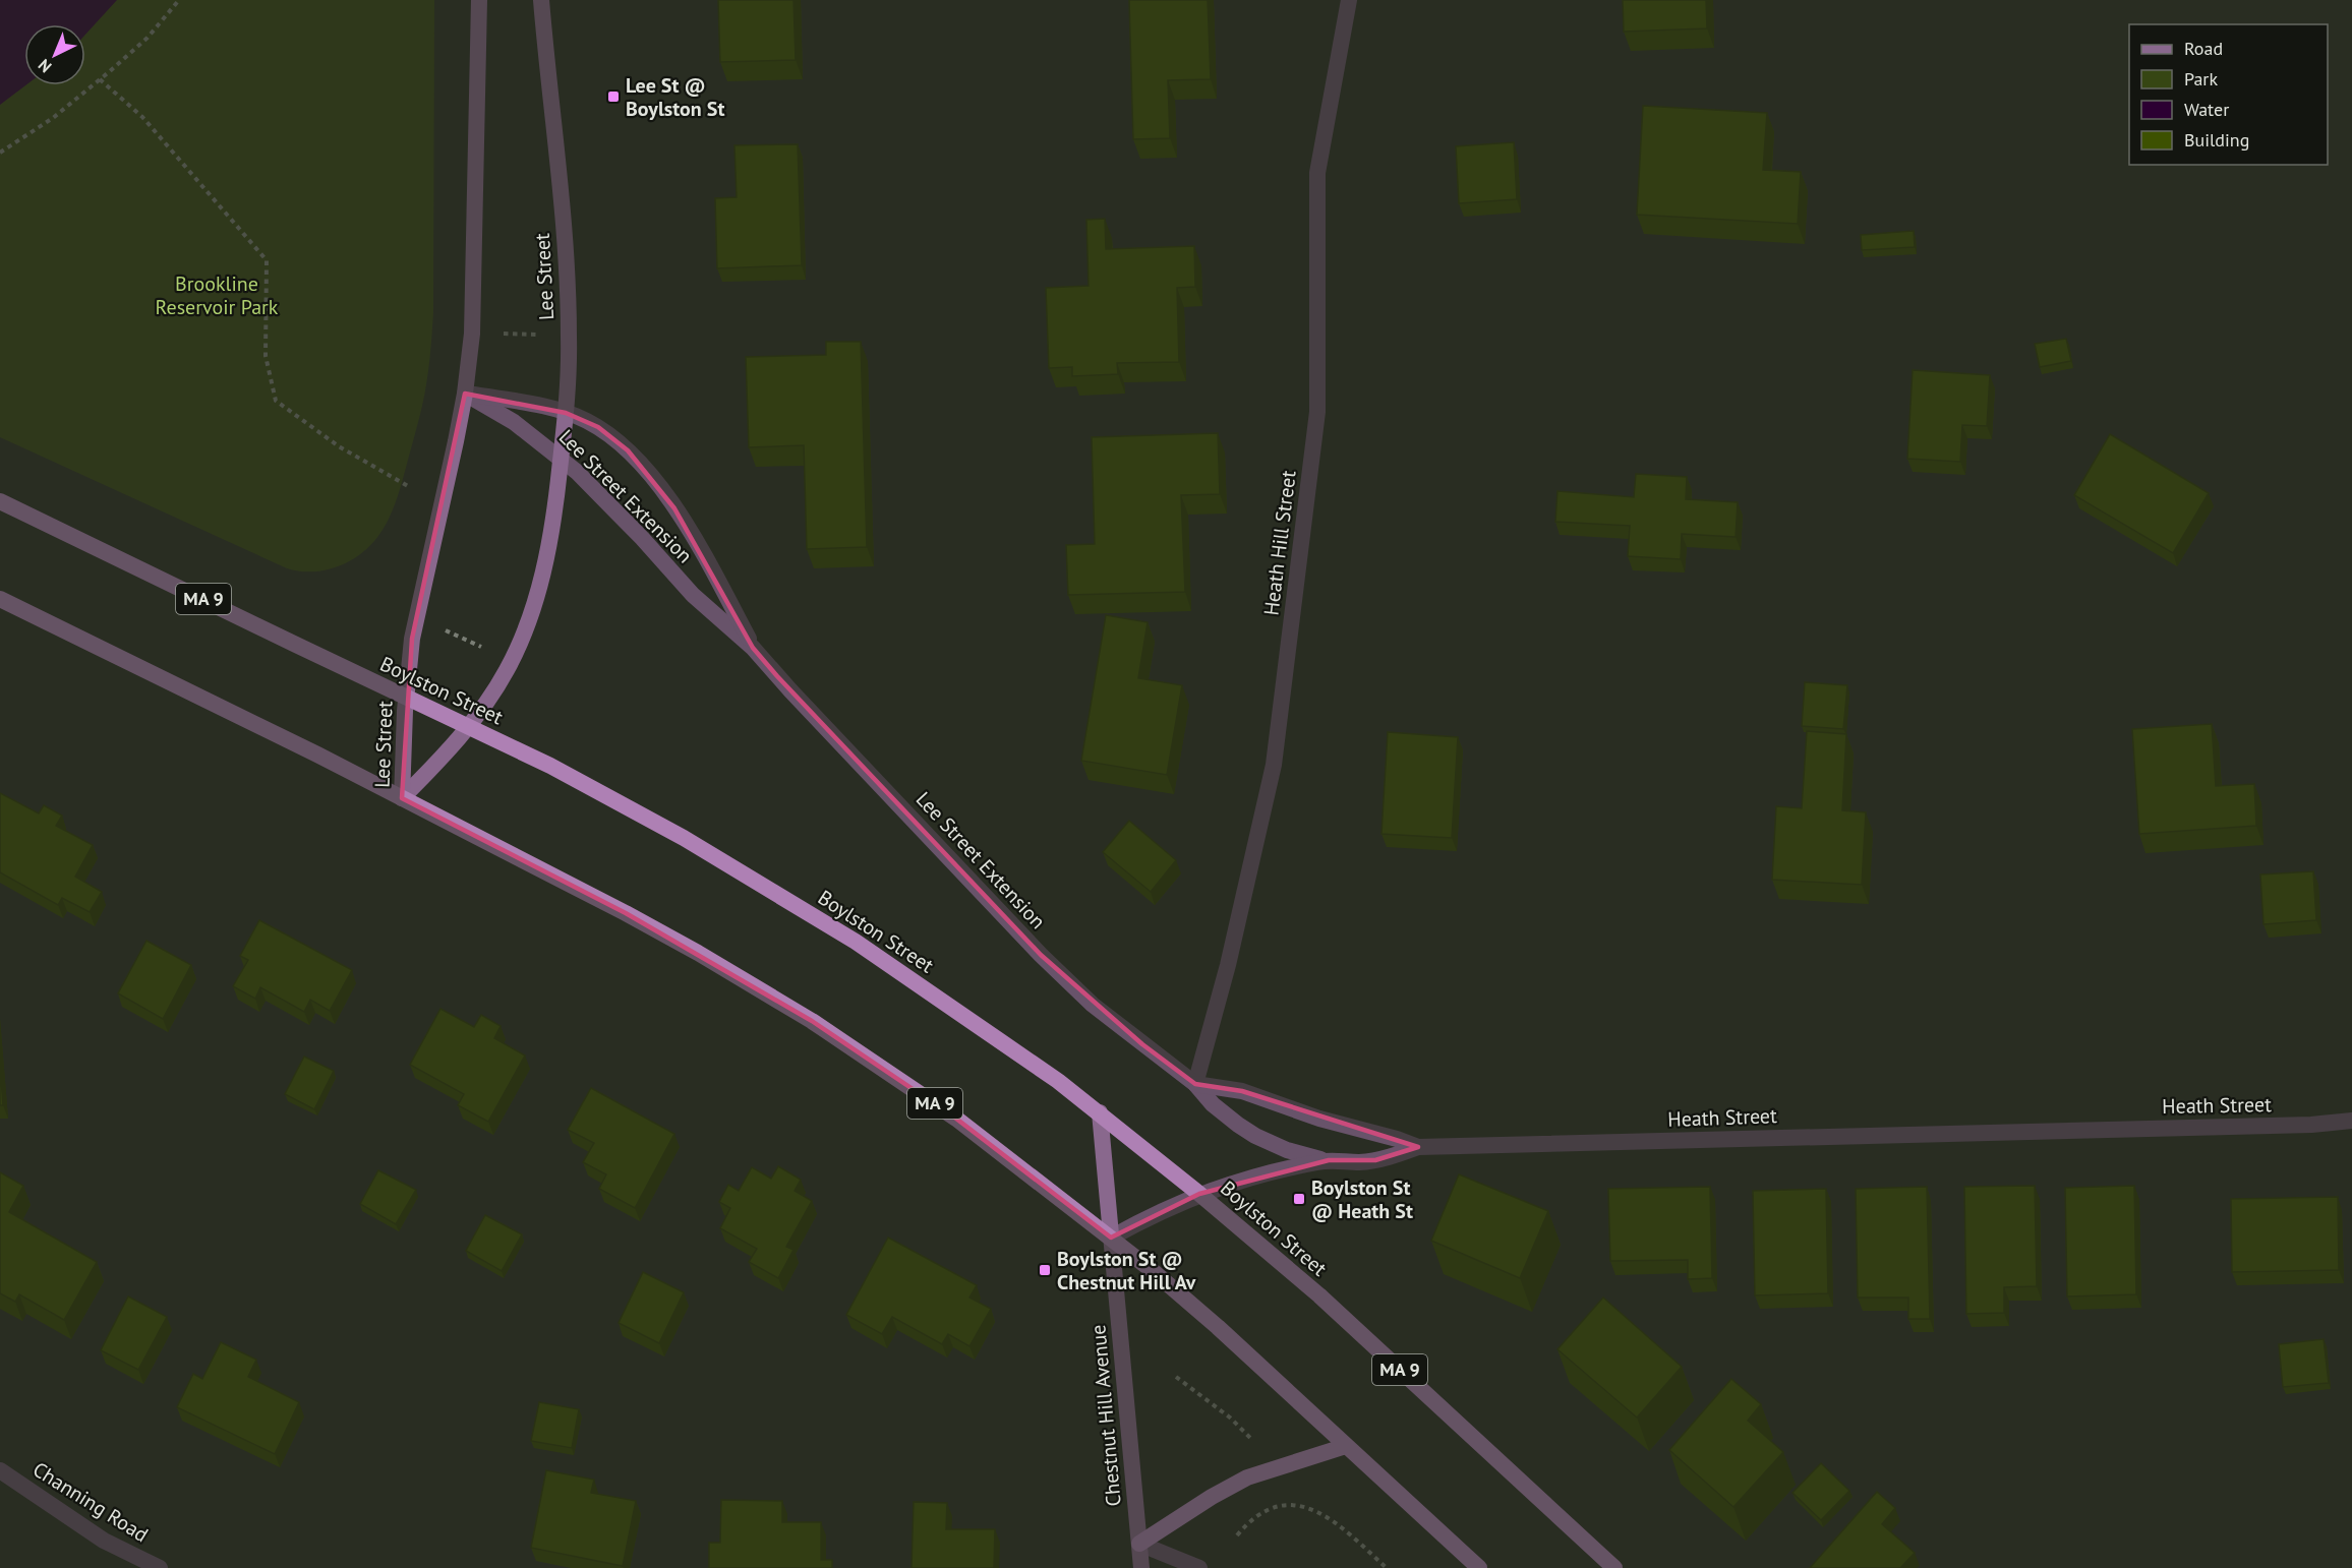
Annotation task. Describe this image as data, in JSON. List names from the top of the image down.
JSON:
{
  "streets": {
    "highway": ["MA 9", "Boylston Street"],
    "main road": ["Lee Street", "Chestnut Hill Avenue"],
    "street": [
      "Lee Street Extension",
      "Heath Hill Street",
      "Heath Street",
      "Channing Road"
    ]
  },
  "crossings": [
    ["Lee Street", "Lee Street Extension"],
    ["Lee Street", "MA 9"],
    ["Lee Street", "Boylston Street"],
    ["Lee Street Extension", "Heath Hill Street"],
    ["Lee Street Extension", "Heath Street"],
    ["MA 9", "Heath Street"],
    ["MA 9", "Chestnut Hill Avenue"],
    ["Boylston Street", "Heath Street"],
    ["Boylston Street", "Chestnut Hill Avenue"],
    ["Heath Street", "Chestnut Hill Avenue"]
  ],
  "parks": ["Brookline Reservoir Park"],
  "places": {
    "transit": ["Lee St @ Boylston St", "Boylston St @ Heath St", "Boylston St @ Chestnut Hill Av"]
  },
  "legend": [
    "Road",
    "Park",
    "Water",
    "Building"
  ],
  "north": "bottom left"
}
